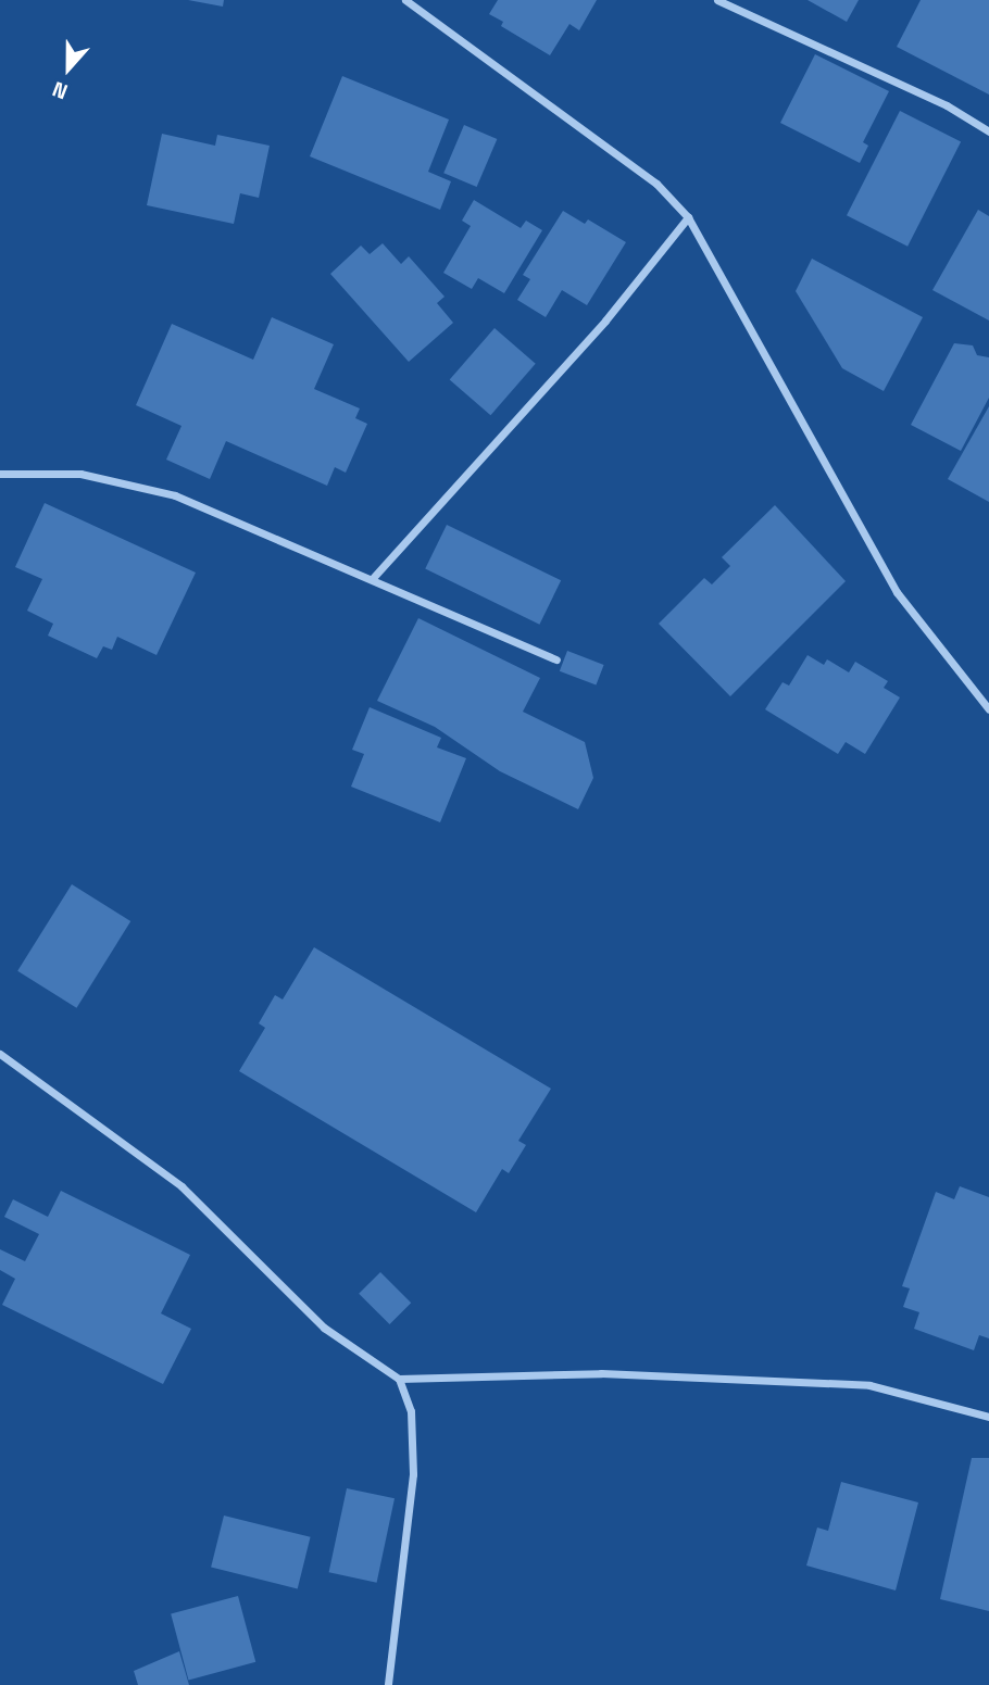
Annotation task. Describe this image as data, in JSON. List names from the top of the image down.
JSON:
{
  "north": "bottom"
}
